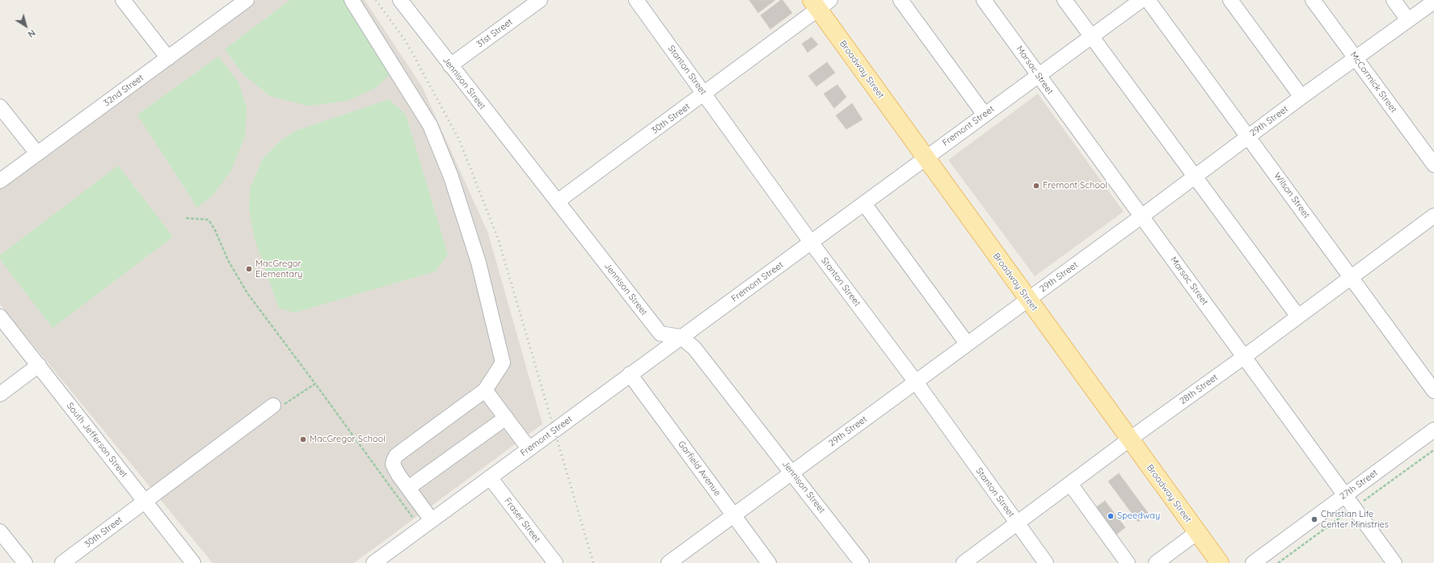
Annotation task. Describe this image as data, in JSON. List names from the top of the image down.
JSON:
{
  "streets": {
    "main road": ["Broadway Street"],
    "street": [
      "31st Street",
      "Stanton Street",
      "Marsac Street",
      "McCormick Street",
      "Jennison Street",
      "32nd Street",
      "30th Street",
      "29th Street",
      "Fremont Street",
      "Wilson Street",
      "28th Street",
      "South Jefferson Street",
      "Garfield Avenue",
      "27th Street",
      "Fraser Street"
    ]
  },
  "crossings": [
    ["31st Street", "Jennison Street"],
    ["Broadway Street", "30th Street"],
    ["Broadway Street", "29th Street"],
    ["Broadway Street", "Fremont Street"],
    ["Broadway Street", "28th Street"],
    ["Stanton Street", "30th Street"],
    ["Stanton Street", "29th Street"],
    ["Stanton Street", "Fremont Street"],
    ["Stanton Street", "28th Street"],
    ["Marsac Street", "29th Street"],
    ["Marsac Street", "Fremont Street"],
    ["Marsac Street", "28th Street"],
    ["Marsac Street", "27th Street"],
    ["McCormick Street", "29th Street"],
    ["Jennison Street", "30th Street"],
    ["Jennison Street", "29th Street"],
    ["Jennison Street", "Fremont Street"],
    ["30th Street", "South Jefferson Street"],
    ["29th Street", "Wilson Street"],
    ["29th Street", "Garfield Avenue"],
    ["Fremont Street", "Garfield Avenue"],
    ["Fremont Street", "Fraser Street"],
    ["Wilson Street", "28th Street"]
  ],
  "places": [
    "Fremont School",
    "MacGregor Elementary",
    "MacGregor School",
    "Speedway",
    "Christian Life Center Ministries"
  ],
  "north": "bottom right"
}
